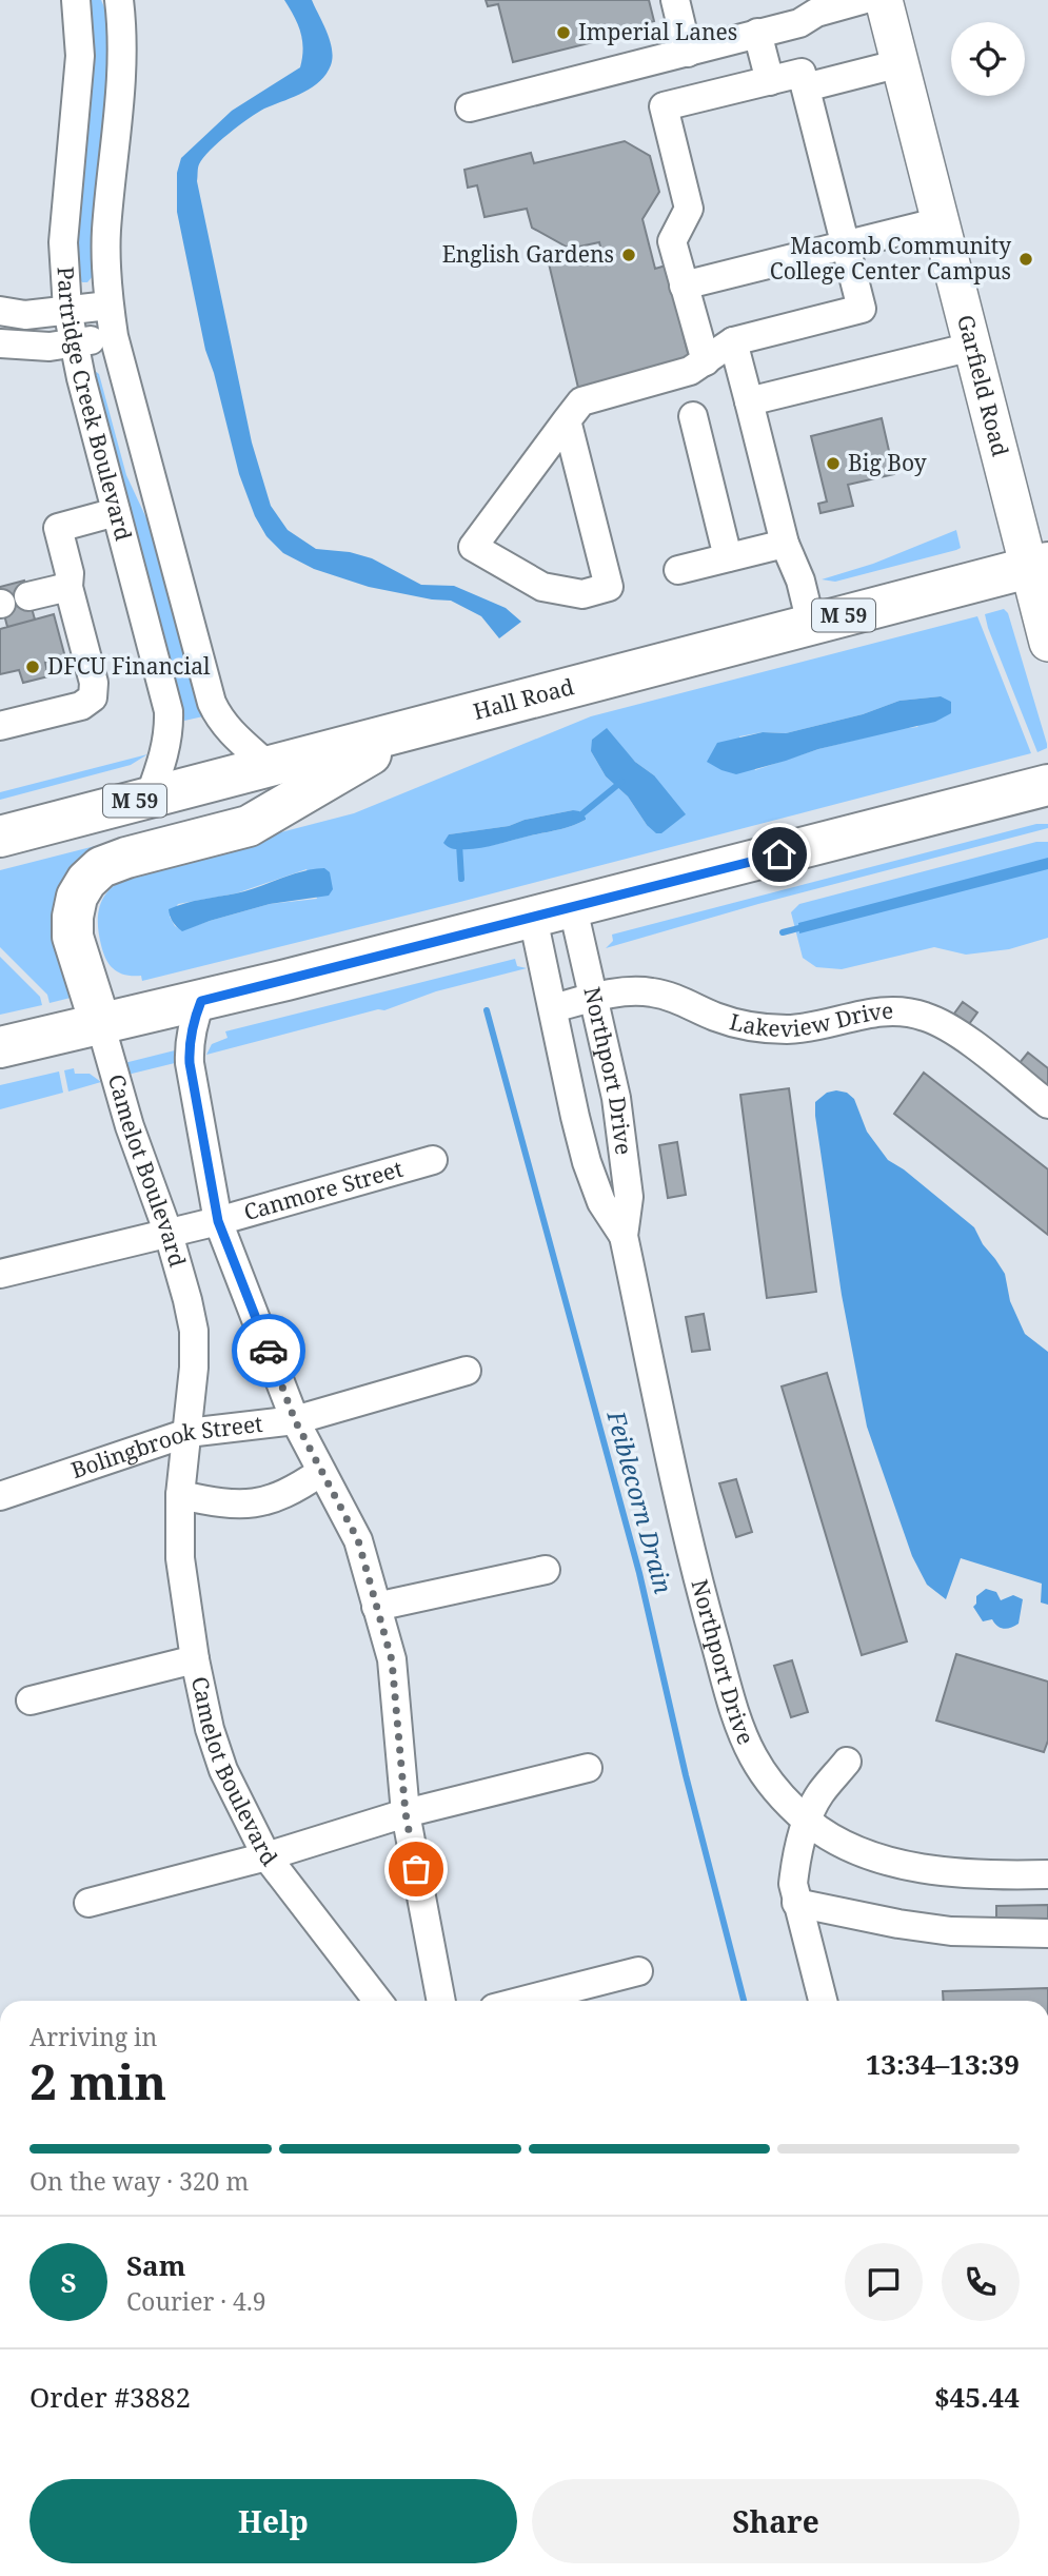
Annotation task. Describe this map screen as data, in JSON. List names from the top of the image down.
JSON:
{
  "streets": {
    "highway": ["M 59", "Hall Road"],
    "main road": ["Garfield Road"],
    "street": [
      "Partridge Creek Boulevard",
      "Lakeview Drive",
      "Northport Drive",
      "Camelot Boulevard",
      "Canmore Street",
      "Bolingbrook Street"
    ]
  },
  "crossings": [
    ["Garfield Road", "Hall Road"],
    ["Partridge Creek Boulevard", "Hall Road"],
    ["Lakeview Drive", "Northport Drive"],
    ["Camelot Boulevard", "Canmore Street"],
    ["Camelot Boulevard", "Bolingbrook Street"]
  ],
  "water": ["Feiblecorn Drain"],
  "places": [
    "Imperial Lanes",
    "English Gardens",
    "Macomb Community College Center Campus",
    "Big Boy",
    "DFCU Financial"
  ],
  "page": {
    "heading": ["2 min", "Arriving in", "13:34–13:39"],
    "panel": [
      "Sam",
      "Courier · 4.9",
      "Order #3882",
      "$45.44"
    ],
    "bar": "On the way · 320 m",
    "round": "S",
    "buttons": ["Help", "Share"]
  }
}
